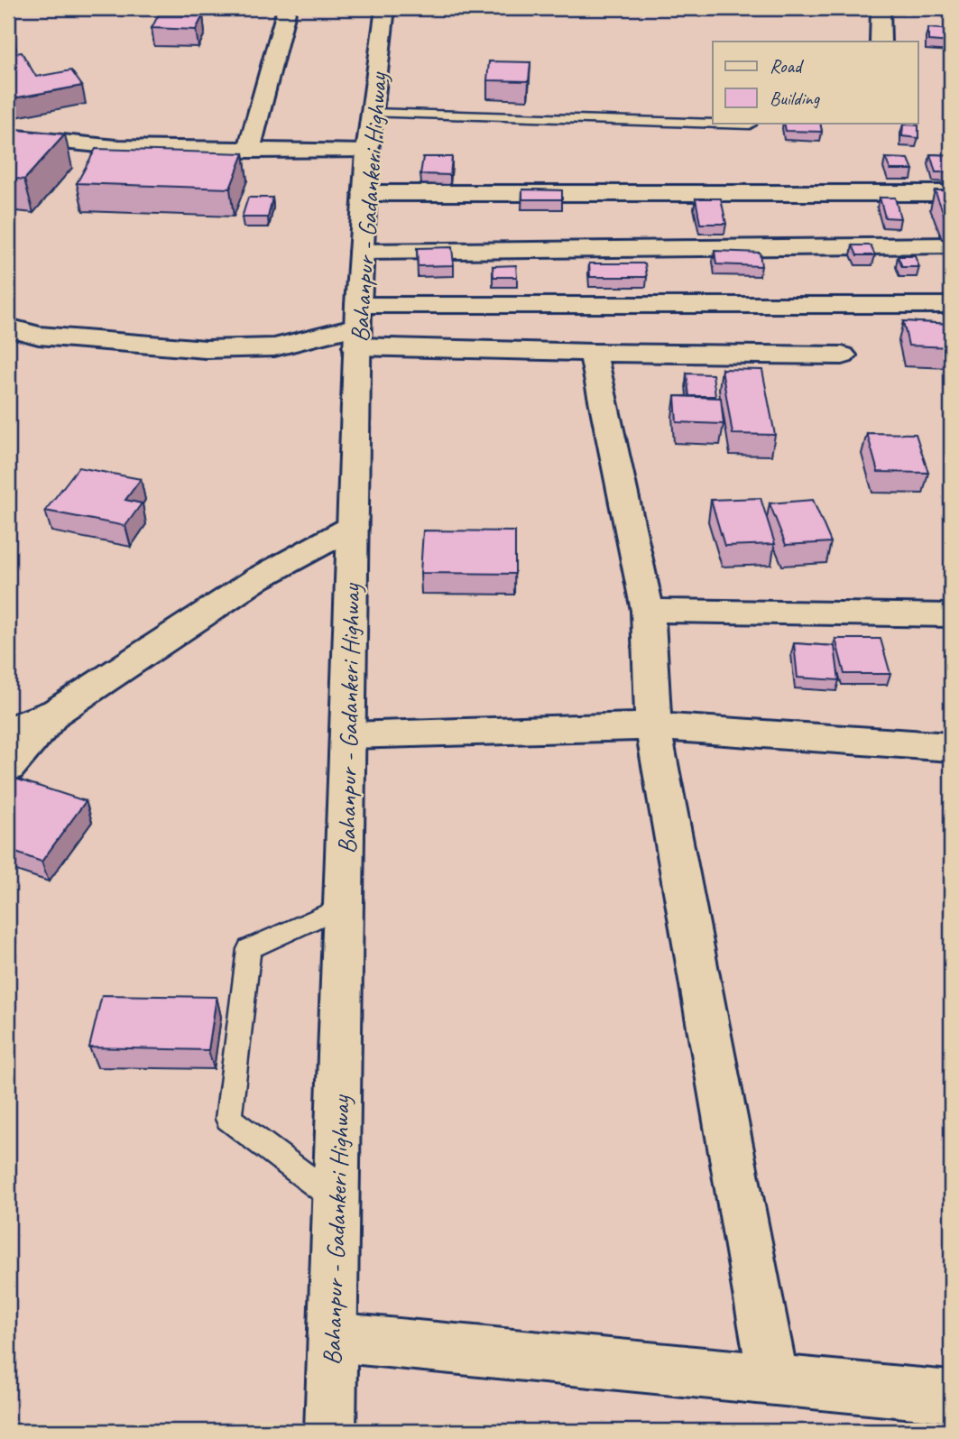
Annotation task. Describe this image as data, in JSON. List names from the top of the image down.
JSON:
{
  "streets": {
    "main road": ["Bahanpur - Gadankeri Highway"]
  },
  "legend": ["Road", "Building"]
}
